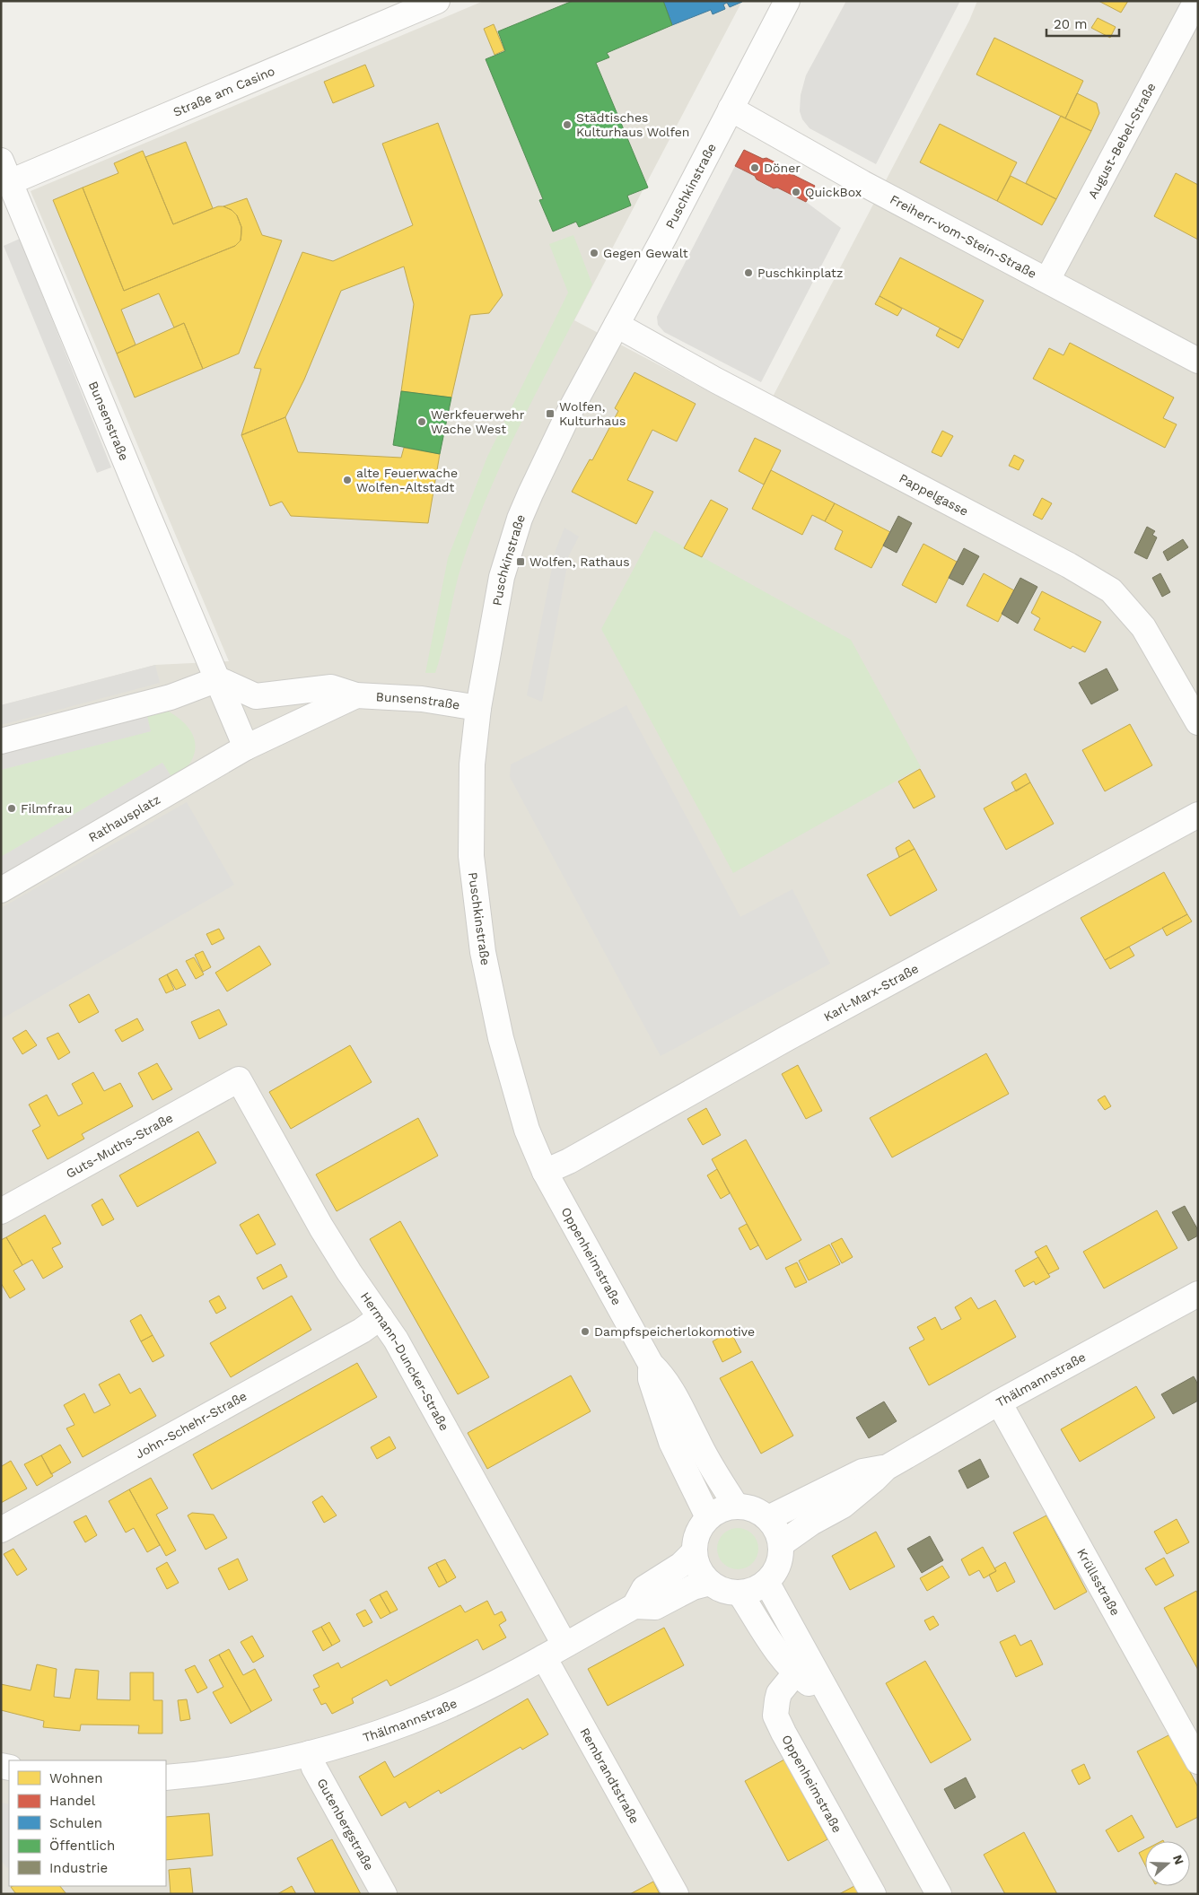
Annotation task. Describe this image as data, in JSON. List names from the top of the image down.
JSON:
{
  "streets": {
    "street": [
      "Straße am Casino",
      "August-Bebel-Straße",
      "Puschkinstraße",
      "Freiherr-vom-Stein-Straße",
      "Bunsenstraße",
      "Pappelgasse",
      "Rathausplatz",
      "Karl-Marx-Straße",
      "Guts-Muths-Straße",
      "Oppenheimstraße",
      "Hermann-Duncker-Straße",
      "Thälmannstraße",
      "John-Schehr-Straße",
      "Krüllsstraße",
      "Rembrandtstraße",
      "Gutenbergstraße"
    ]
  },
  "crossings": [
    ["Straße am Casino", "Bunsenstraße"],
    ["August-Bebel-Straße", "Freiherr-vom-Stein-Straße"],
    ["Puschkinstraße", "Freiherr-vom-Stein-Straße"],
    ["Puschkinstraße", "Bunsenstraße"],
    ["Puschkinstraße", "Pappelgasse"],
    ["Puschkinstraße", "Karl-Marx-Straße"],
    ["Puschkinstraße", "Oppenheimstraße"],
    ["Bunsenstraße", "Rathausplatz"],
    ["Karl-Marx-Straße", "Oppenheimstraße"],
    ["Guts-Muths-Straße", "Hermann-Duncker-Straße"],
    ["Oppenheimstraße", "Thälmannstraße"],
    ["Hermann-Duncker-Straße", "Thälmannstraße"],
    ["Hermann-Duncker-Straße", "John-Schehr-Straße"],
    ["Thälmannstraße", "Krüllsstraße"],
    ["Thälmannstraße", "Rembrandtstraße"],
    ["Thälmannstraße", "Gutenbergstraße"]
  ],
  "places": {
    "other": [
      "Städtisches Kulturhaus Wolfen",
      "Döner",
      "QuickBox",
      "Gegen Gewalt",
      "Puschkinplatz",
      "Werkfeuerwehr Wache West",
      "alte Feuerwache Wolfen-Altstadt",
      "Filmfrau",
      "Dampfspeicherlokomotive"
    ],
    "transit": ["Wolfen, Kulturhaus", "Wolfen, Rathaus"]
  },
  "legend": [
    "Wohnen",
    "Handel",
    "Schulen",
    "Öffentlich",
    "Industrie"
  ],
  "scale_bar": "20 m",
  "north": "right"
}
